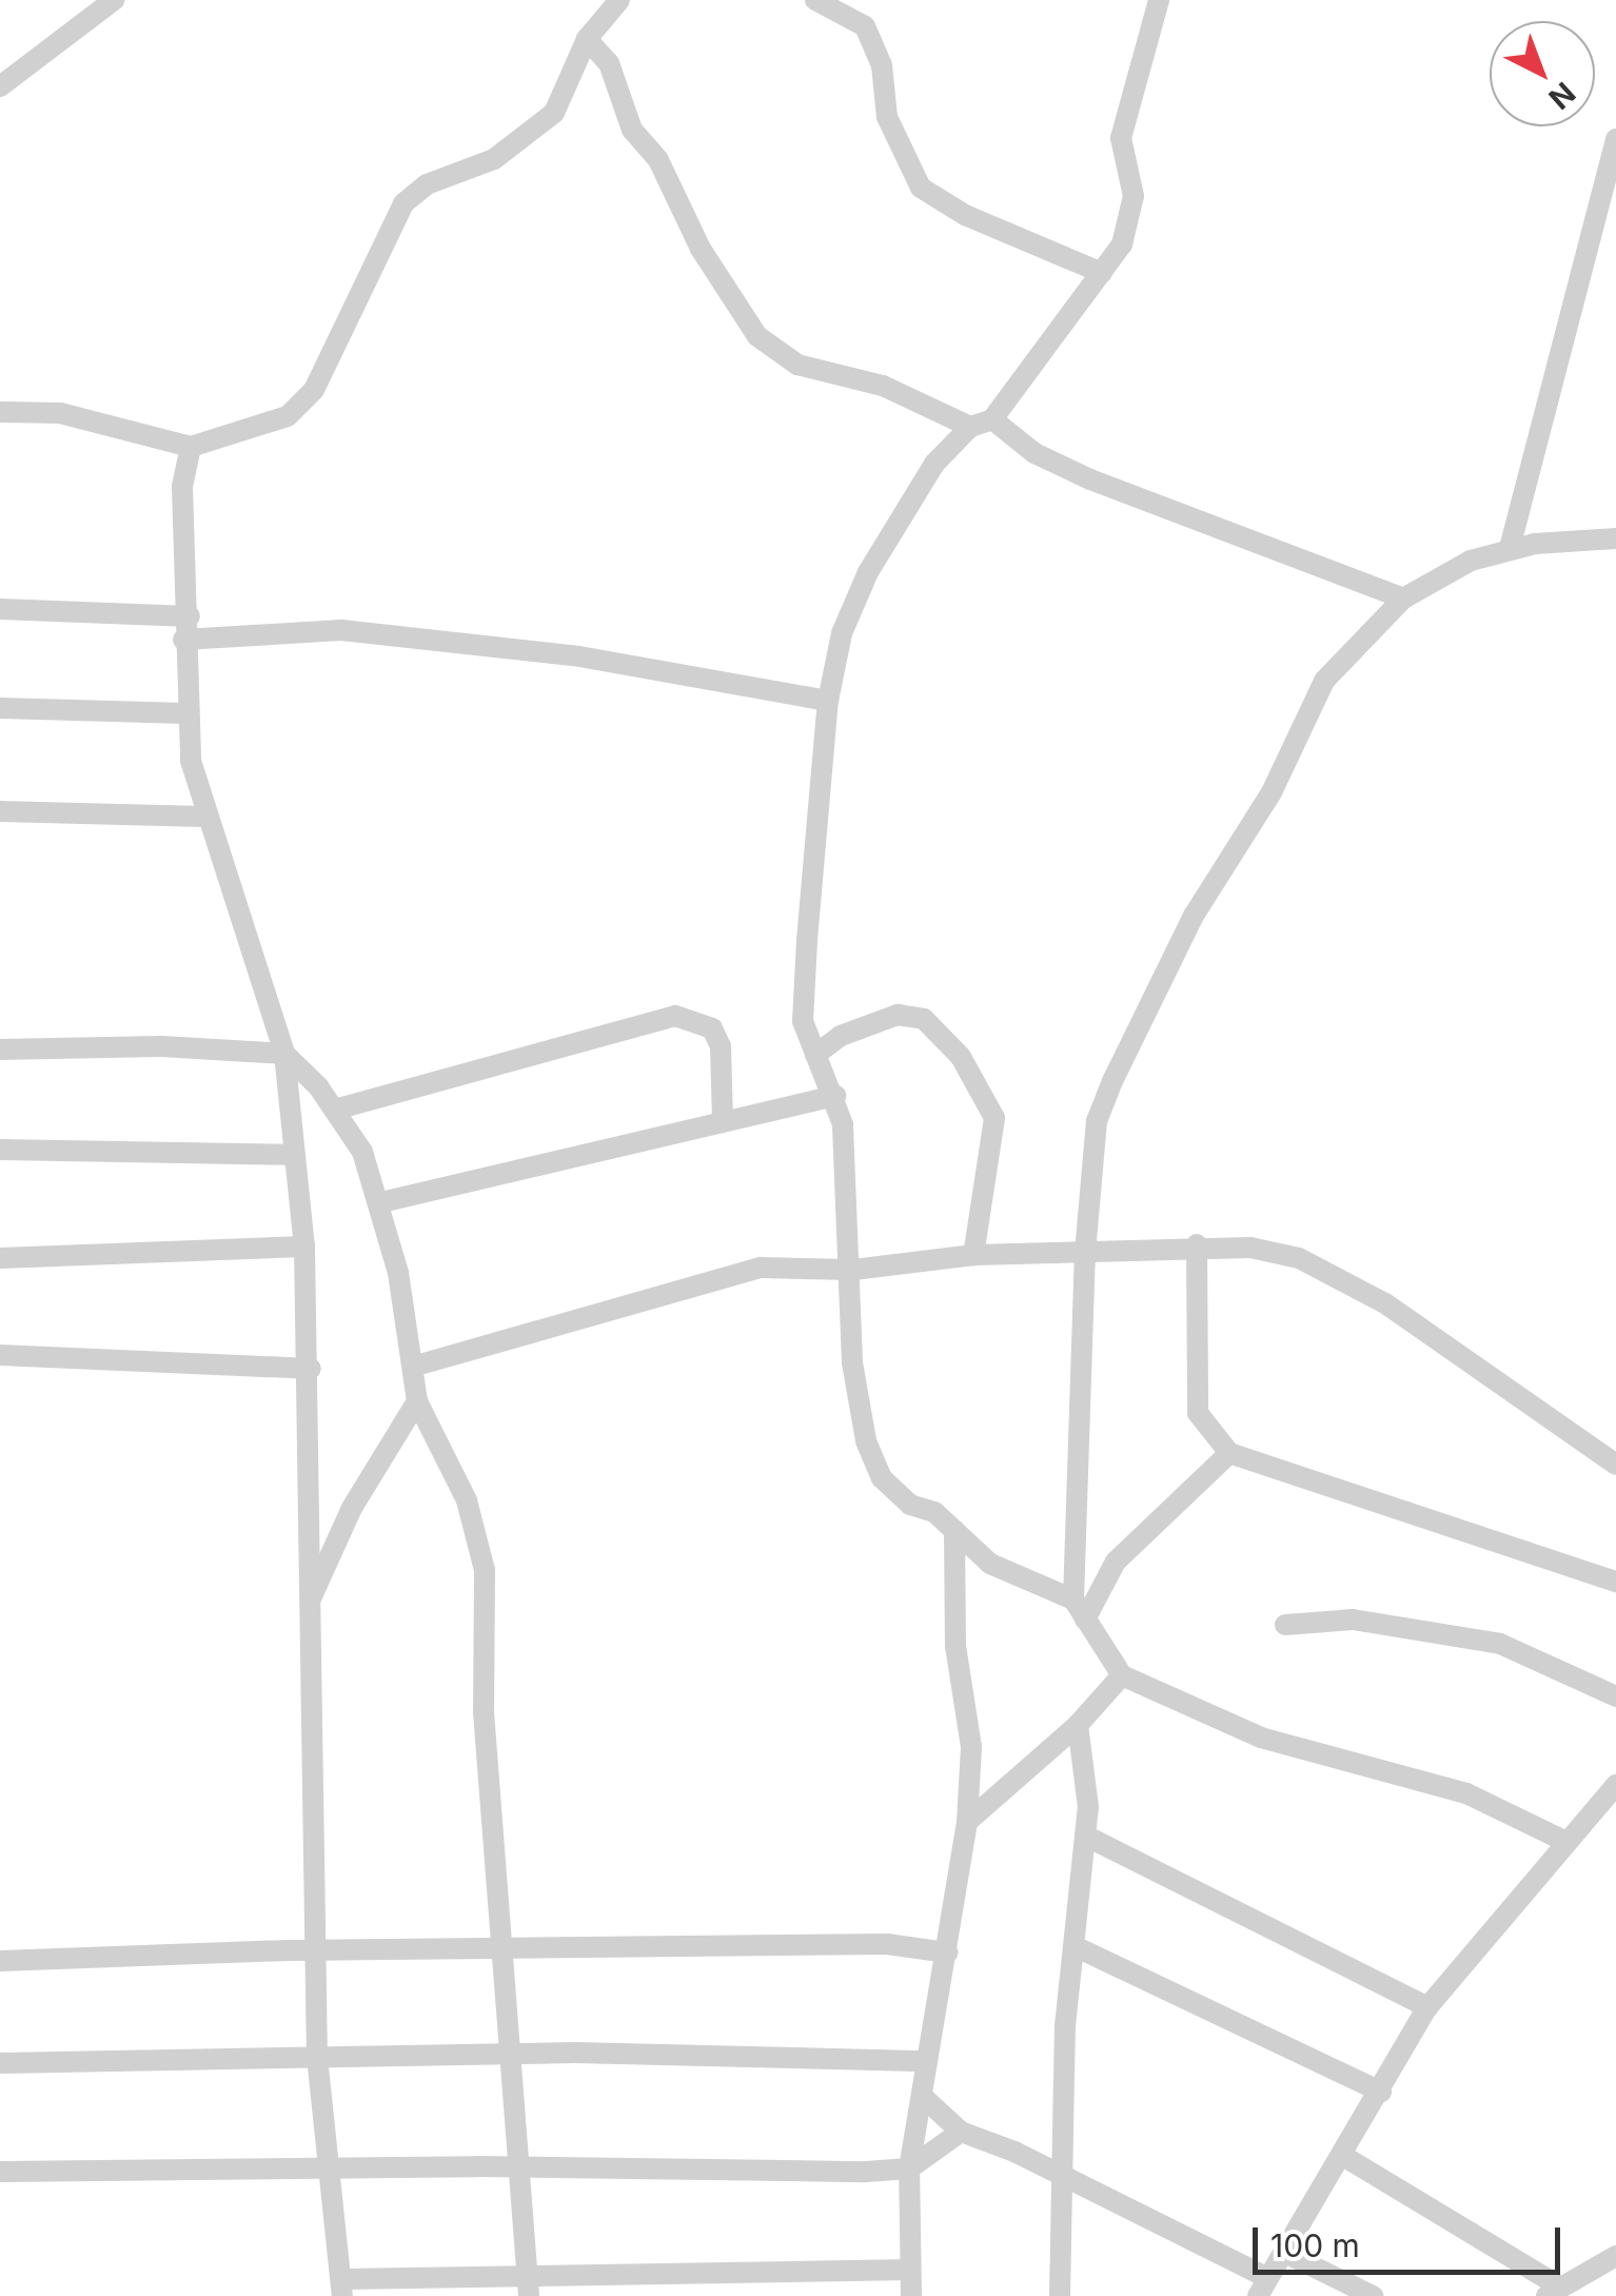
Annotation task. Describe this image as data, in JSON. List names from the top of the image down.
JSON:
{
  "scale_bar": "100 m",
  "north": "bottom right"
}
